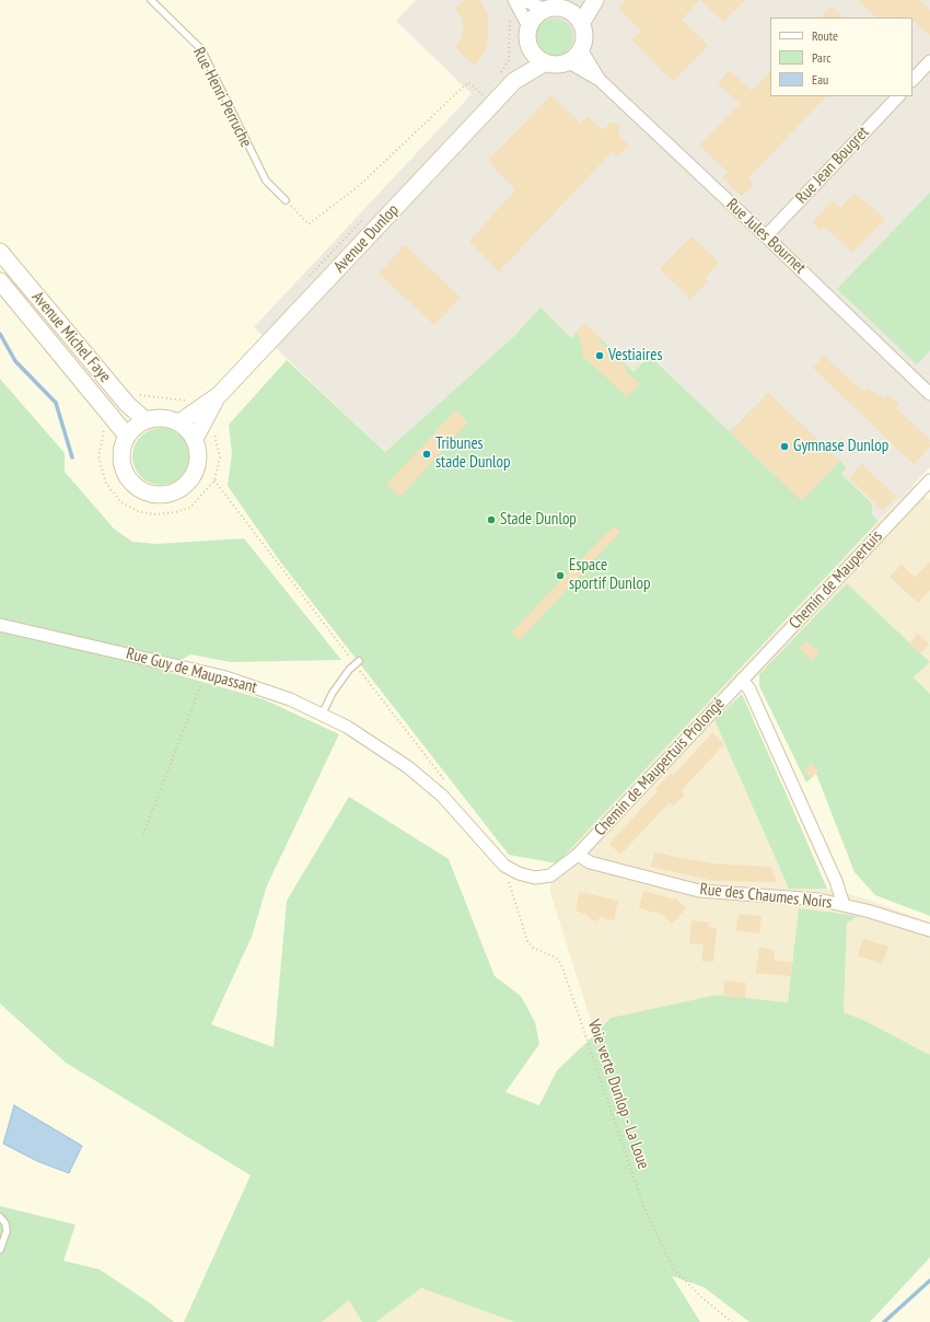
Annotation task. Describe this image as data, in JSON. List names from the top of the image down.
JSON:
{
  "streets": {
    "street": [
      "Rue Jean Bougret",
      "Rue Jules Bournet",
      "Avenue Dunlop",
      "Avenue Michel Faye",
      "Chemin de Maupertuis",
      "Rue Guy de Maupassant",
      "Chemin de Maupertuis Prolongé",
      "Rue des Chaumes Noirs"
    ],
    "lane": ["Rue Henri Perruche"],
    "path": ["Voie verte Dunlop - La Loue"]
  },
  "crossings": [
    ["Rue Jean Bougret", "Rue Jules Bournet"],
    ["Rue Jules Bournet", "Avenue Dunlop"],
    ["Avenue Dunlop", "Avenue Michel Faye"],
    ["Chemin de Maupertuis", "Chemin de Maupertuis Prolongé"],
    ["Rue Guy de Maupassant", "Chemin de Maupertuis Prolongé"],
    ["Rue Guy de Maupassant", "Rue des Chaumes Noirs"],
    ["Rue Guy de Maupassant", "Voie verte Dunlop - La Loue"],
    ["Chemin de Maupertuis Prolongé", "Rue des Chaumes Noirs"]
  ],
  "places": [
    "Vestiaires",
    "Gymnase Dunlop",
    "Tribunes stade Dunlop",
    "Stade Dunlop",
    "Espace sportif Dunlop"
  ],
  "legend": ["Route", "Parc", "Eau"]
}
